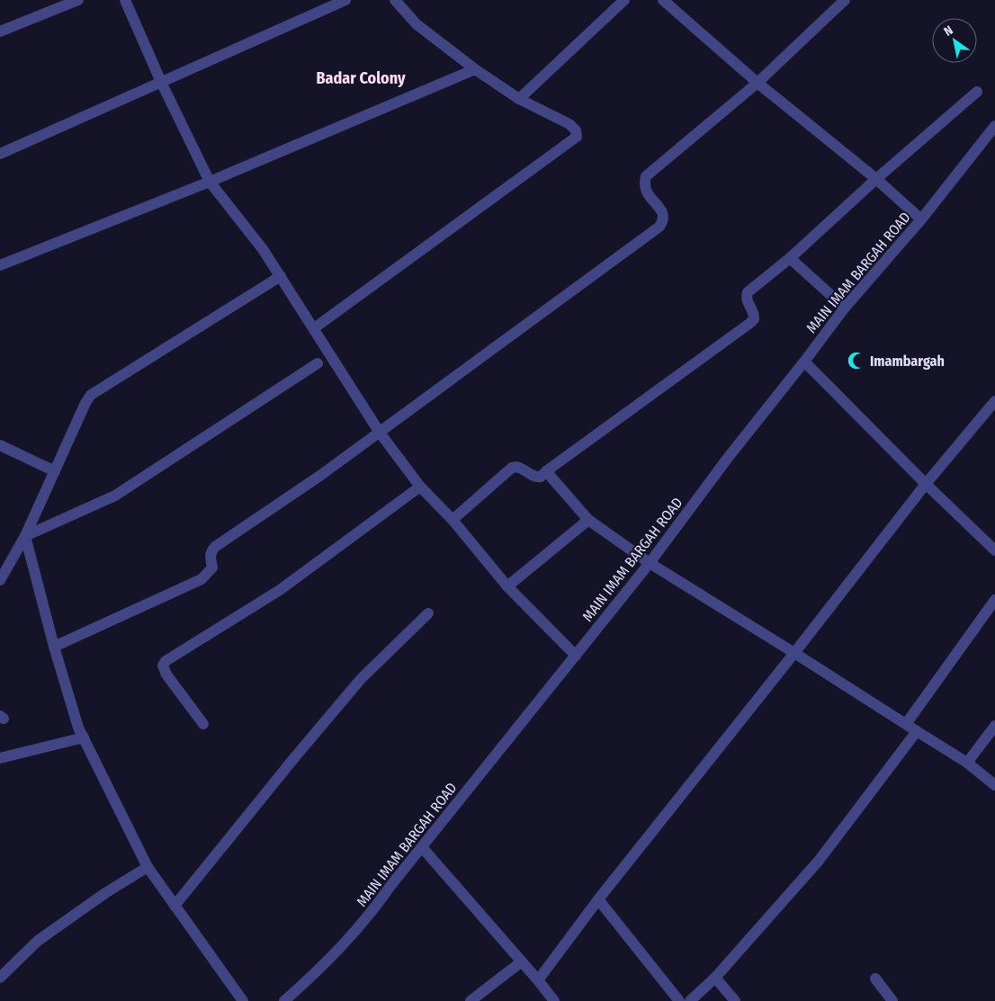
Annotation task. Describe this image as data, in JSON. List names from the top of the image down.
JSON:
{
  "streets": {
    "street": ["MAIN IMAM BARGAH ROAD"]
  },
  "districts": ["Badar Colony"],
  "places": {
    "mosque": ["Imambargah"]
  },
  "north": "top left"
}
